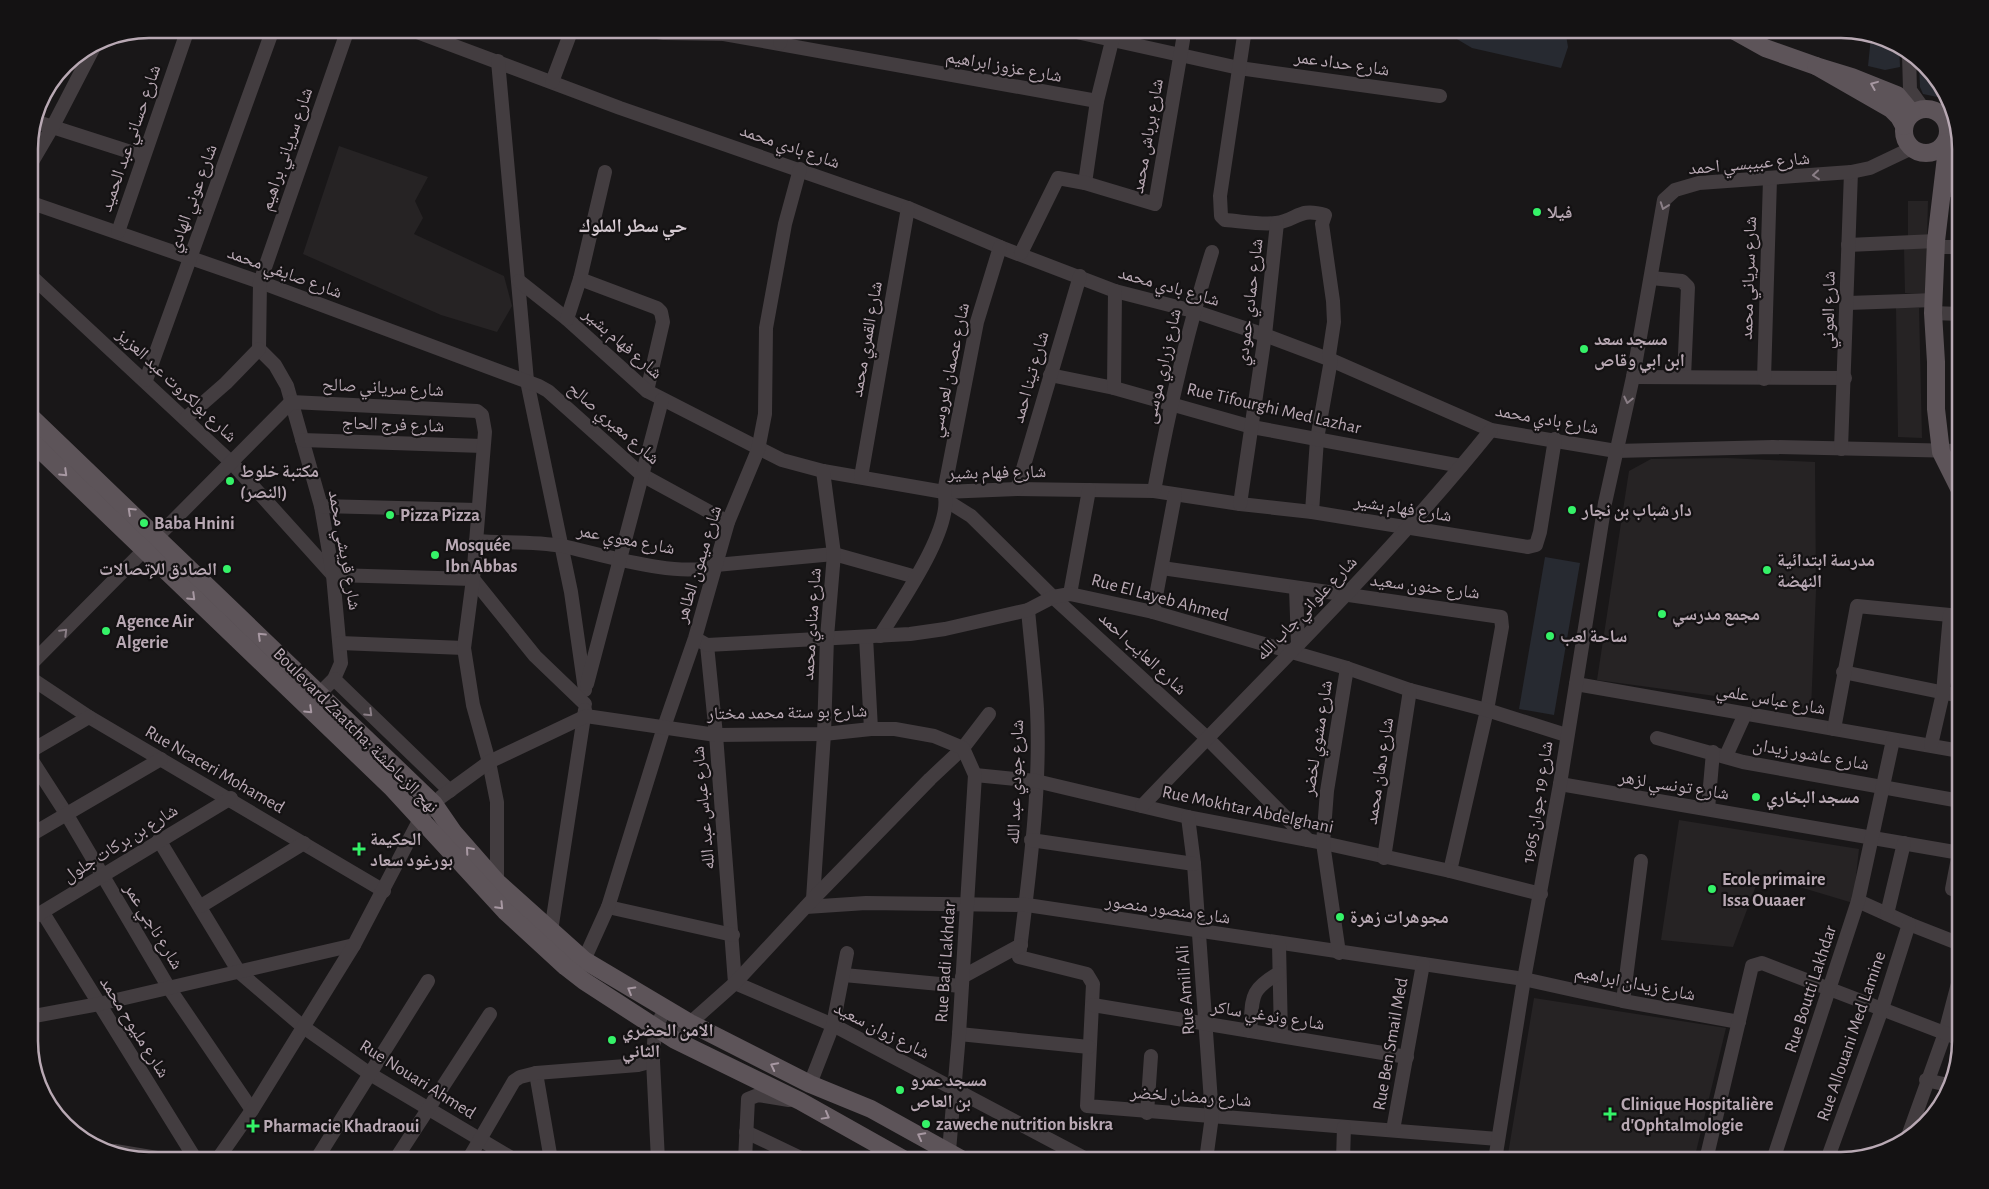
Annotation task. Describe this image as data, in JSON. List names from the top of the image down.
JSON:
{
  "streets": {
    "main road": ["Boulevard Zaatcha; نهج الزعاطشة"],
    "street": [
      "شارع حداد عمر",
      "شارع عزوز ابراهيم",
      "شارع برباش محمد",
      "شارع حساني عبد الحميد",
      "شارع بادي محمد",
      "شارع سرياني براهيم",
      "شارع عبيبسي احمد",
      "شارع عوني الهادي",
      "شارع صايفي محمد",
      "شارع سرياني محمد",
      "شارع حمادي حمودي",
      "شارع العوني",
      "شارع القمري محمد",
      "شارع فهام بشير",
      "شارع زراري موسى",
      "شارع عصمان لعروسي",
      "شارع تينا احمد",
      "شارع بولكروت عبد العزيز",
      "شارع سرياني صالح",
      "Rue Tifourghi Med Lazhar",
      "شارع معيري صالح",
      "شارع فرج الحاج",
      "شارع معوي عمر",
      "شارع قريشي محمد",
      "شارع ميمون الطاهر",
      "شارع حنون سعيد",
      "Rue El Layeb Ahmed",
      "شارع علواني جاب الله",
      "شارع منادي محمد",
      "شارع العايب احمد",
      "شارع عباس علمي",
      "شارع بو ستة محمد مختار",
      "شارع مشوي لخضر",
      "شارع عاشور زيدان",
      "Rue Ncaceri Mohamed",
      "شارع دهان محمد",
      "شارع جودي عبد الله",
      "شارع تونسي لزهر",
      "شارع 19 جوان 1965",
      "شارع عباس عبد الله",
      "Rue Mokhtar Abdelghani",
      "شارع بن بركات جلول",
      "شارع منصور منصور",
      "شارع ناجي عمر",
      "Rue Badi Lakhdar",
      "شارع زيدان ابراهيم",
      "Rue Boutti Lakhdar",
      "Rue Amili Ali",
      "شارع ونوغي ساكر",
      "شارع مليوح محمد",
      "شارع زوان سعيد",
      "Rue Allouani Med Lamine",
      "Rue Ben Smail Med",
      "Rue Nouari Ahmed",
      "شارع رمضان لخضر"
    ]
  },
  "crossings": [
    ["شارع حداد عمر", "شارع برباش محمد"],
    ["شارع برباش محمد", "شارع بادي محمد"],
    ["شارع حساني عبد الحميد", "شارع صايفي محمد"],
    ["شارع بادي محمد", "شارع عبيبسي احمد"],
    ["شارع بادي محمد", "شارع حمادي حمودي"],
    ["شارع بادي محمد", "شارع العوني"],
    ["شارع بادي محمد", "شارع القمري محمد"],
    ["شارع بادي محمد", "شارع فهام بشير"],
    ["شارع بادي محمد", "شارع زراري موسى"],
    ["شارع بادي محمد", "شارع عصمان لعروسي"],
    ["شارع بادي محمد", "شارع تينا احمد"],
    ["شارع بادي محمد", "شارع ميمون الطاهر"],
    ["شارع بادي محمد", "شارع علواني جاب الله"],
    ["شارع بادي محمد", "شارع 19 جوان 1965"],
    ["شارع سرياني براهيم", "شارع صايفي محمد"],
    ["شارع سرياني براهيم", "شارع قريشي محمد"],
    ["شارع عبيبسي احمد", "شارع سرياني محمد"],
    ["شارع عبيبسي احمد", "شارع العوني"],
    ["شارع عبيبسي احمد", "شارع 19 جوان 1965"],
    ["شارع عوني الهادي", "شارع صايفي محمد"],
    ["شارع عوني الهادي", "شارع بولكروت عبد العزيز"],
    ["شارع صايفي محمد", "شارع معيري صالح"],
    ["شارع حمادي حمودي", "شارع فهام بشير"],
    ["شارع حمادي حمودي", "Rue Tifourghi Med Lazhar"],
    ["شارع القمري محمد", "شارع فهام بشير"],
    ["شارع فهام بشير", "شارع زراري موسى"],
    ["شارع فهام بشير", "شارع عصمان لعروسي"],
    ["شارع فهام بشير", "شارع تينا احمد"],
    ["شارع فهام بشير", "شارع ميمون الطاهر"],
    ["شارع فهام بشير", "شارع علواني جاب الله"],
    ["شارع فهام بشير", "شارع منادي محمد"],
    ["شارع فهام بشير", "شارع العايب احمد"],
    ["شارع زراري موسى", "Rue Tifourghi Med Lazhar"],
    ["شارع عصمان لعروسي", "شارع معوي عمر"],
    ["شارع عصمان لعروسي", "Rue El Layeb Ahmed"],
    ["شارع عصمان لعروسي", "شارع العايب احمد"],
    ["شارع تينا احمد", "Rue Tifourghi Med Lazhar"],
    ["شارع بولكروت عبد العزيز", "شارع قريشي محمد"],
    ["شارع سرياني صالح", "شارع فرج الحاج"],
    ["شارع سرياني صالح", "شارع قريشي محمد"],
    ["Rue Tifourghi Med Lazhar", "شارع علواني جاب الله"],
    ["شارع معيري صالح", "شارع ميمون الطاهر"],
    ["شارع فرج الحاج", "شارع قريشي محمد"],
    ["شارع معوي عمر", "شارع ميمون الطاهر"],
    ["شارع معوي عمر", "شارع منادي محمد"],
    ["شارع ميمون الطاهر", "Rue El Layeb Ahmed"],
    ["شارع ميمون الطاهر", "شارع بو ستة محمد مختار"],
    ["شارع ميمون الطاهر", "Boulevard Zaatcha; نهج الزعاطشة"],
    ["شارع ميمون الطاهر", "شارع عباس عبد الله"],
    ["شارع حنون سعيد", "Rue El Layeb Ahmed"],
    ["شارع حنون سعيد", "شارع علواني جاب الله"],
    ["Rue El Layeb Ahmed", "شارع علواني جاب الله"],
    ["Rue El Layeb Ahmed", "شارع منادي محمد"],
    ["Rue El Layeb Ahmed", "شارع العايب احمد"],
    ["Rue El Layeb Ahmed", "شارع مشوي لخضر"],
    ["Rue El Layeb Ahmed", "شارع دهان محمد"],
    ["Rue El Layeb Ahmed", "شارع جودي عبد الله"],
    ["Rue El Layeb Ahmed", "شارع 19 جوان 1965"],
    ["Rue El Layeb Ahmed", "شارع عباس عبد الله"],
    ["شارع علواني جاب الله", "شارع العايب احمد"],
    ["شارع علواني جاب الله", "Rue Mokhtar Abdelghani"],
    ["شارع منادي محمد", "شارع بو ستة محمد مختار"],
    ["شارع منادي محمد", "شارع منصور منصور"],
    ["شارع العايب احمد", "Rue Mokhtar Abdelghani"],
    ["شارع عباس علمي", "شارع 19 جوان 1965"],
    ["شارع عباس علمي", "Rue Boutti Lakhdar"],
    ["شارع بو ستة محمد مختار", "شارع عباس عبد الله"],
    ["شارع مشوي لخضر", "Rue Mokhtar Abdelghani"],
    ["شارع مشوي لخضر", "شارع منصور منصور"],
    ["شارع عاشور زيدان", "Rue Boutti Lakhdar"],
    ["Rue Ncaceri Mohamed", "شارع بن بركات جلول"],
    ["شارع دهان محمد", "Rue Mokhtar Abdelghani"],
    ["شارع جودي عبد الله", "Rue Mokhtar Abdelghani"],
    ["شارع جودي عبد الله", "شارع منصور منصور"],
    ["شارع جودي عبد الله", "شارع رمضان لخضر"],
    ["شارع تونسي لزهر", "شارع 19 جوان 1965"],
    ["شارع تونسي لزهر", "Rue Boutti Lakhdar"],
    ["شارع 19 جوان 1965", "Rue Mokhtar Abdelghani"],
    ["شارع 19 جوان 1965", "شارع منصور منصور"],
    ["شارع 19 جوان 1965", "شارع زيدان ابراهيم"],
    ["شارع 19 جوان 1965", "شارع رمضان لخضر"],
    ["شارع عباس عبد الله", "شارع زوان سعيد"],
    ["Rue Mokhtar Abdelghani", "Rue Badi Lakhdar"],
    ["Rue Mokhtar Abdelghani", "Rue Amili Ali"],
    ["شارع بن بركات جلول", "شارع ناجي عمر"],
    ["شارع بن بركات جلول", "شارع مليوح محمد"],
    ["شارع منصور منصور", "Rue Badi Lakhdar"],
    ["شارع منصور منصور", "شارع زيدان ابراهيم"],
    ["شارع منصور منصور", "Rue Amili Ali"],
    ["شارع منصور منصور", "Rue Ben Smail Med"],
    ["Rue Badi Lakhdar", "شارع زوان سعيد"],
    ["Rue Amili Ali", "شارع ونوغي ساكر"],
    ["Rue Amili Ali", "شارع رمضان لخضر"],
    ["شارع ونوغي ساكر", "Rue Ben Smail Med"],
    ["شارع ونوغي ساكر", "شارع رمضان لخضر"],
    ["Rue Ben Smail Med", "شارع رمضان لخضر"]
  ],
  "one_way": ["شارع عبيبسي احمد"],
  "districts": ["حي سطر الملوك"],
  "places": {
    "other": [
      "فيلا",
      "مسجد سعد ابن ابي وقاص",
      "مكتبة خلوط (النصر)",
      "دار شباب بن نجار",
      "Pizza Pizza",
      "Baba Hnini",
      "Mosquée Ibn Abbas",
      "الصادق للإتصالات",
      "مدرسة ابتدائية النهضة",
      "مجمع مدرسي",
      "Agence Air Algerie",
      "ساحة لعب",
      "مسجد البخاري",
      "Ecole primaire Issa Ouaaer",
      "مجوهرات زهرة",
      "الامن الحضري الثاني",
      "مسجد عمرو بن العاص",
      "zaweche nutrition biskra"
    ],
    "health": ["الحكيمة بورغود سعاد", "Clinique Hospitalière d'Ophtalmologie", "Pharmacie Khadraoui"]
  }
}
